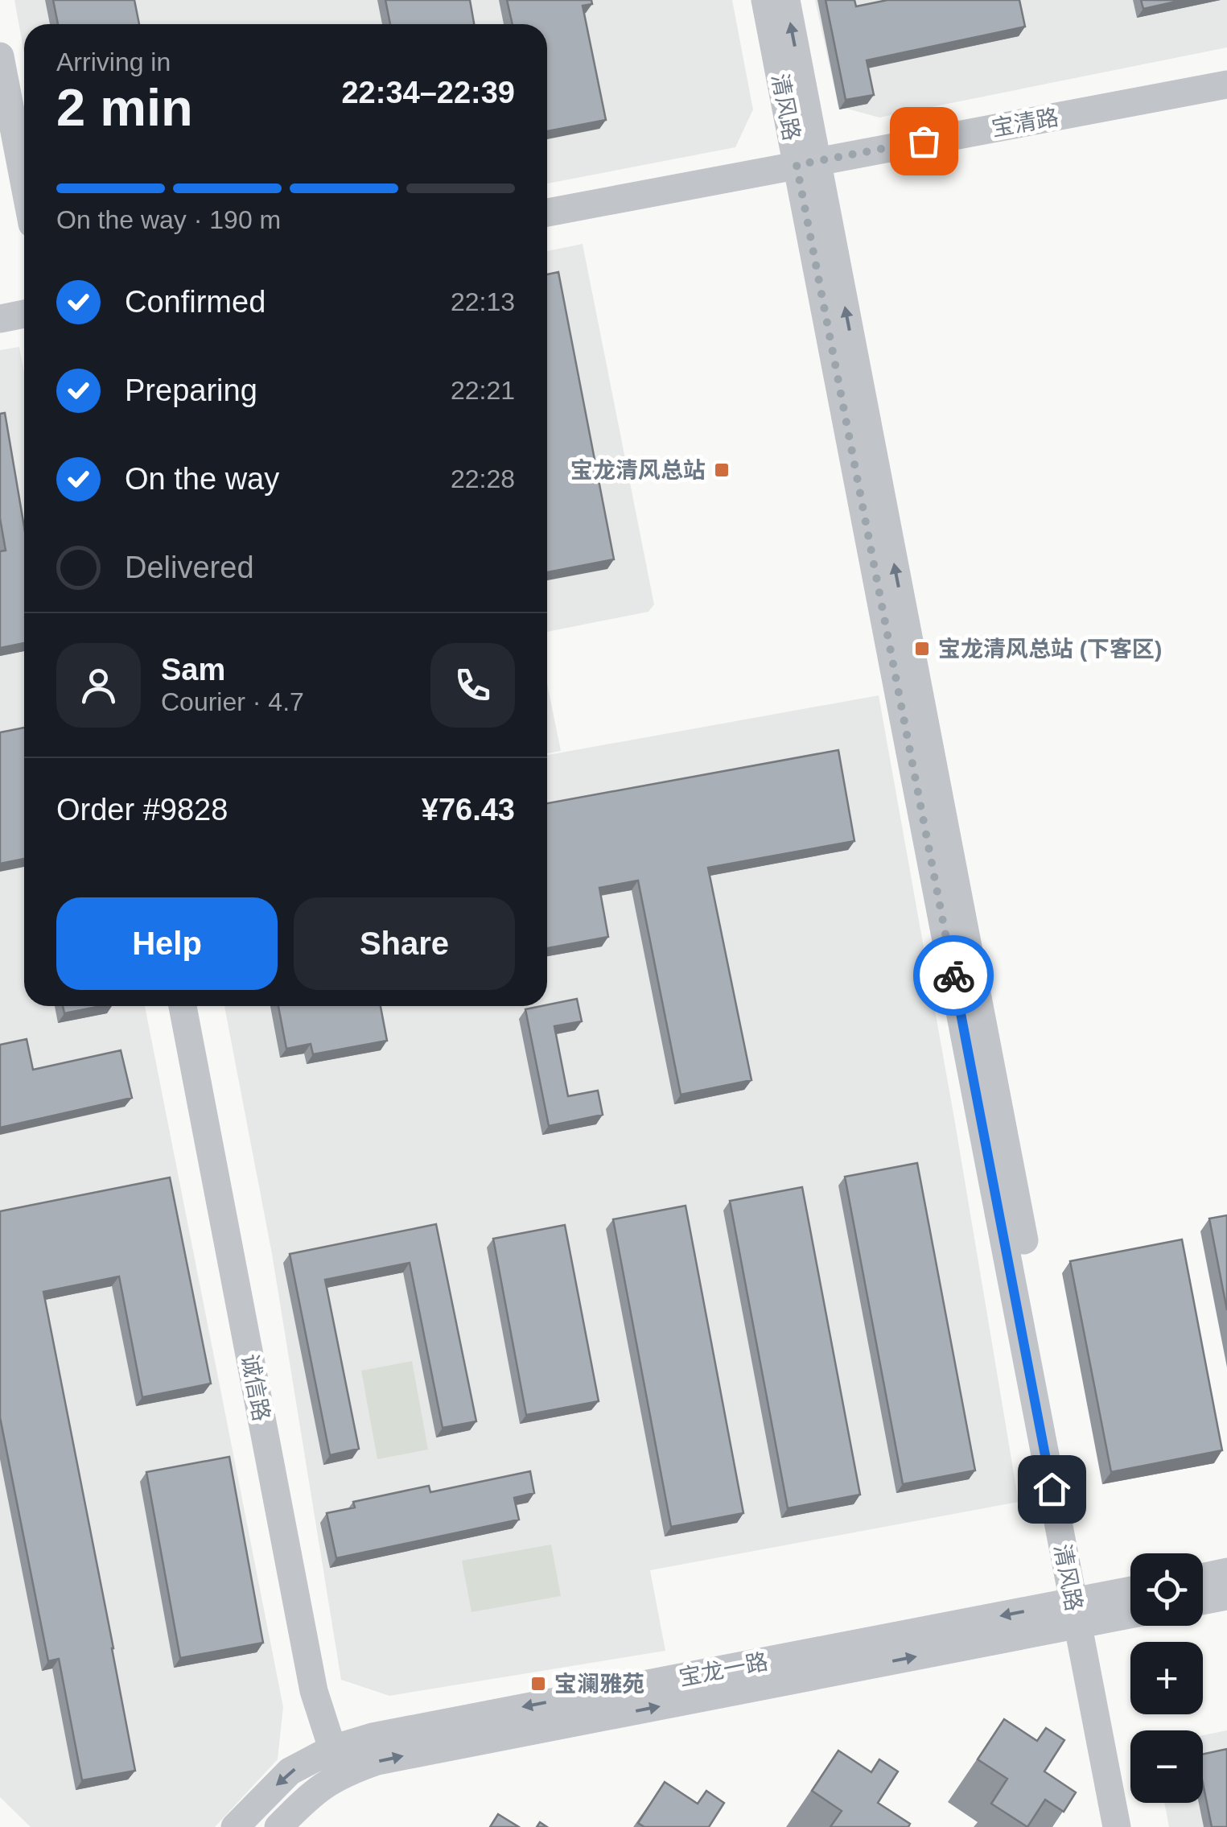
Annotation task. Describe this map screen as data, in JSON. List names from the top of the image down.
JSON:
{
  "streets": {
    "street": [
      "清风路",
      "宝清路",
      "诚信路",
      "宝龙一路"
    ]
  },
  "crossings": [
    ["清风路", "宝清路"],
    ["清风路", "宝龙一路"],
    ["诚信路", "宝龙一路"]
  ],
  "places": {
    "transit": ["宝龙清风总站", "宝龙清风总站 (下客区)", "宝澜雅苑"]
  },
  "page": {
    "heading": ["2 min", "Arriving in", "22:34–22:39"],
    "panel": [
      "Sam",
      "Courier · 4.7",
      "Order #9828",
      "¥76.43"
    ],
    "bar": "On the way · 190 m",
    "list": [
      ["Confirmed", "22:13"],
      ["Preparing", "22:21"],
      ["On the way", "22:28"],
      "Delivered"
    ],
    "buttons": ["Help", "Share"],
    "map_buttons": ["+", "−"]
  }
}
